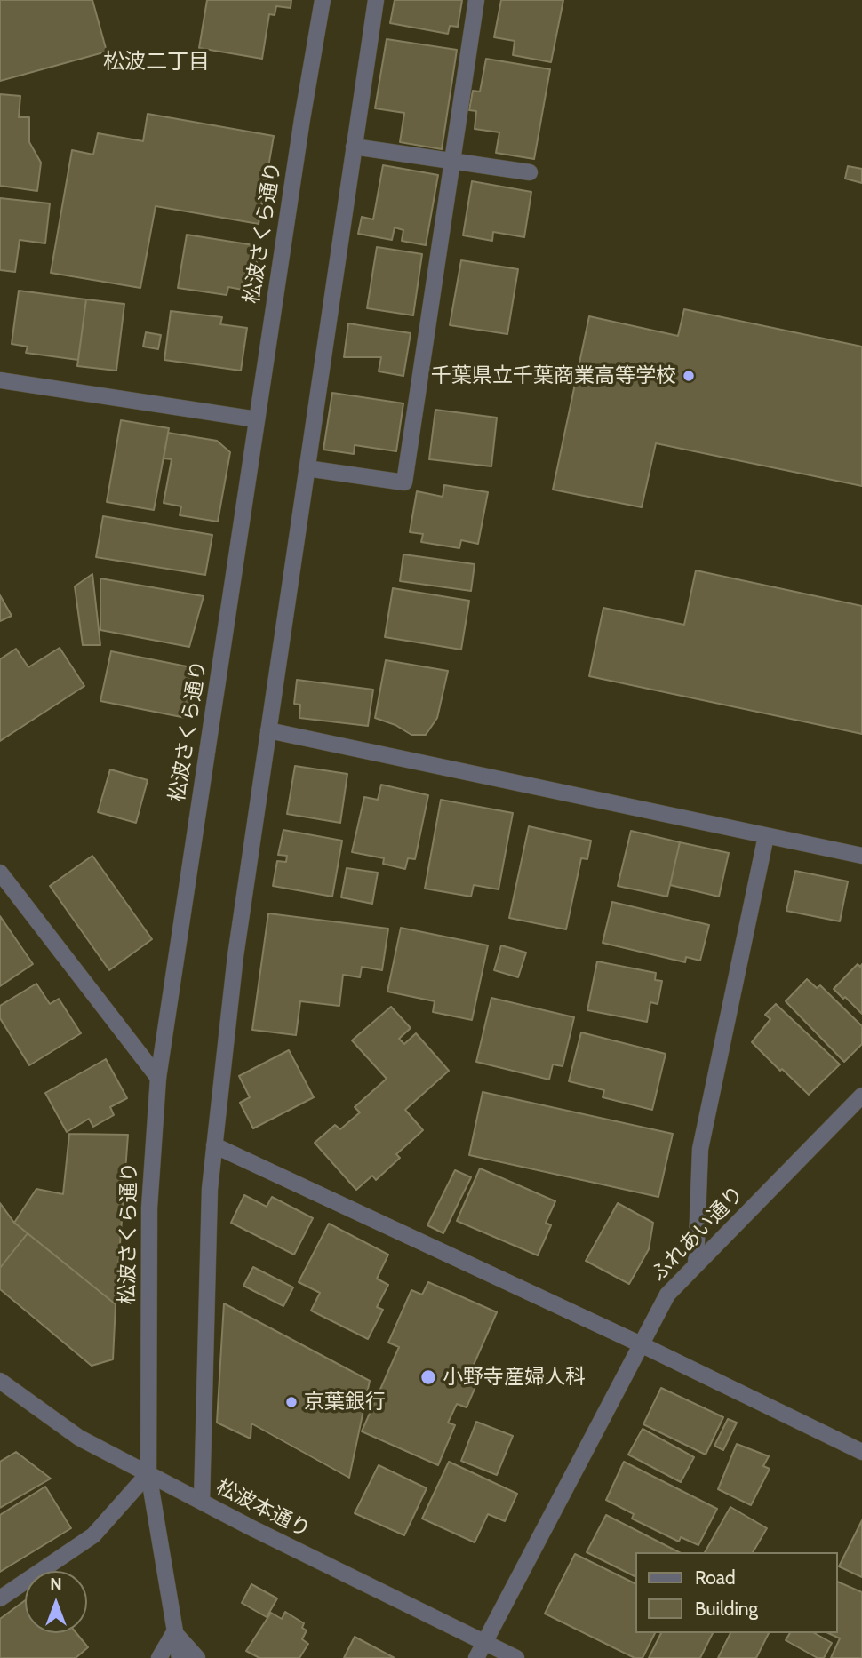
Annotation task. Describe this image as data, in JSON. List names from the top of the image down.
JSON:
{
  "streets": {
    "street": ["松波さくら通り", "ふれあい通り", "松波本通り"]
  },
  "crossings": [
    ["松波さくら通り", "松波本通り"],
    ["ふれあい通り", "松波本通り"]
  ],
  "districts": ["松波二丁目"],
  "places": ["千葉県立千葉商業高等学校", "小野寺産婦人科", "京葉銀行"],
  "legend": ["Road", "Building"],
  "north": "top"
}
